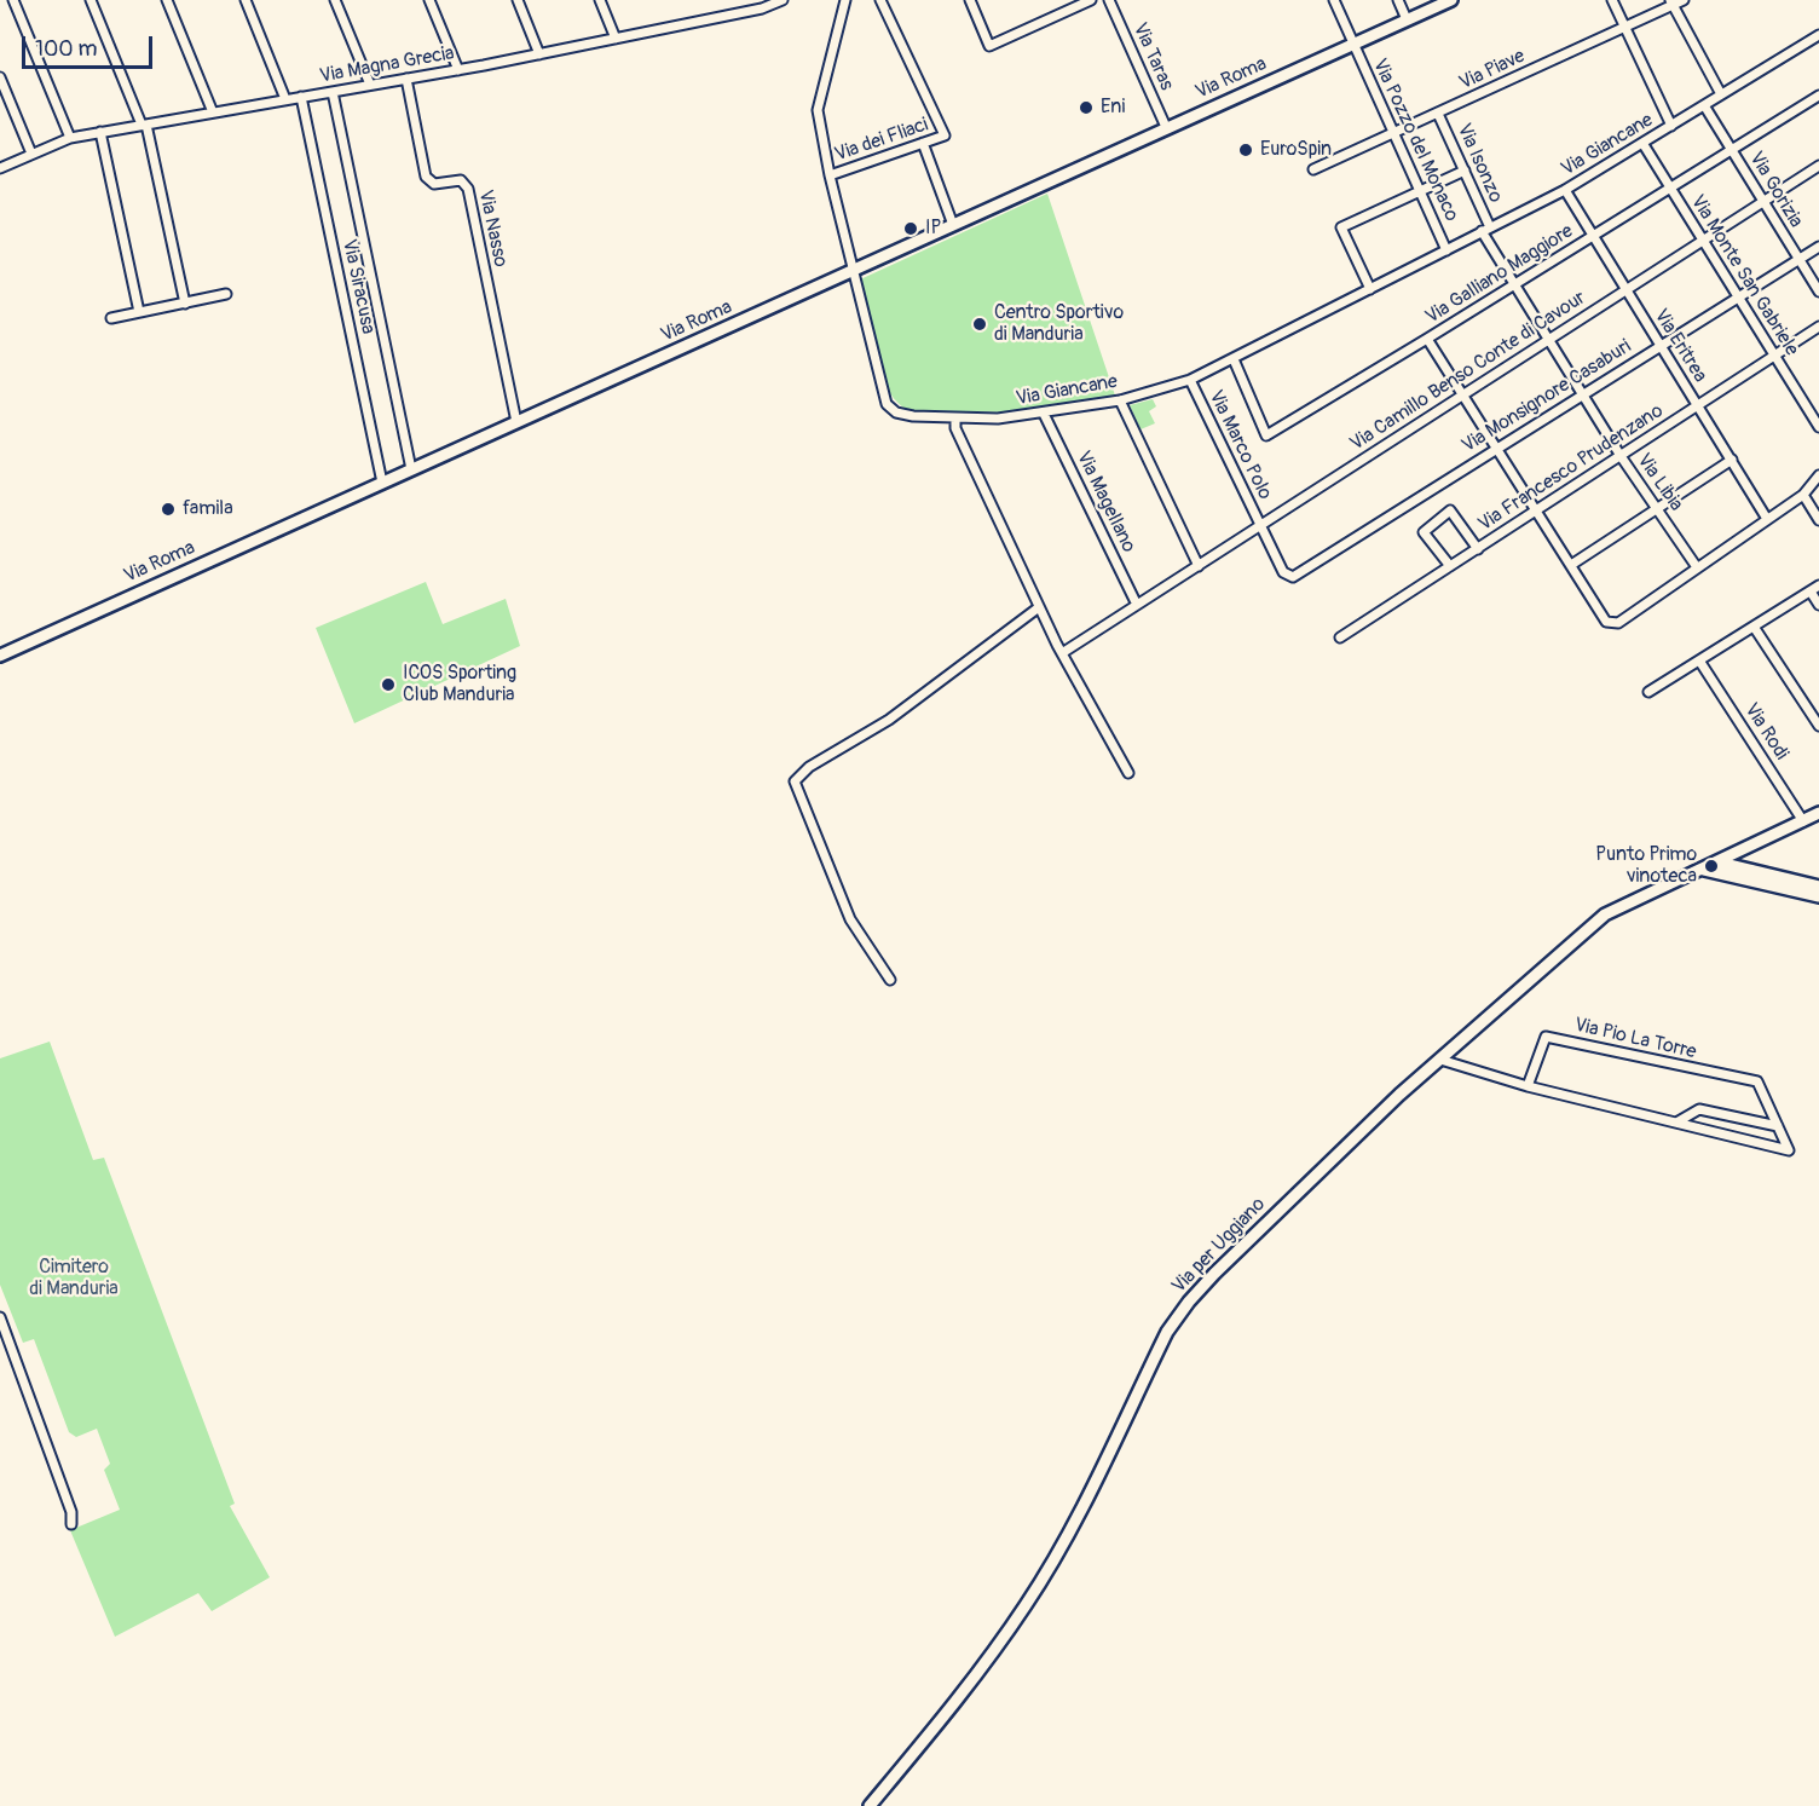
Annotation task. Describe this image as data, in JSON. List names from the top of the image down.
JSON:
{
  "streets": {
    "street": [
      "Via Taras",
      "Via Magna Grecia",
      "Via Piave",
      "Via Roma",
      "Via dei Fliaci",
      "Via Pozzo del Monaco",
      "Via Giancane",
      "Via Isonzo",
      "Via Gorizia",
      "Via Nasso",
      "Via Galliano Maggiore",
      "Via Monte San Gabriele",
      "Via Siracusa",
      "Via Eritrea",
      "Via Camillo Benso Conte di Cavour",
      "Via Monsignore Casaburi",
      "Via Marco Polo",
      "Via Francesco Prudenzano",
      "Via Libia",
      "Via Magellano",
      "Via Rodi",
      "Via Pio La Torre",
      "Via per Uggiano"
    ]
  },
  "crossings": [
    ["Via Taras", "Via Roma"],
    ["Via Magna Grecia", "Via Nasso"],
    ["Via Magna Grecia", "Via Siracusa"],
    ["Via Piave", "Via Pozzo del Monaco"],
    ["Via Piave", "Via Isonzo"],
    ["Via Roma", "Via Pozzo del Monaco"],
    ["Via Roma", "Via Giancane"],
    ["Via Roma", "Via Nasso"],
    ["Via Roma", "Via Siracusa"],
    ["Via Pozzo del Monaco", "Via Giancane"],
    ["Via Giancane", "Via Isonzo"],
    ["Via Giancane", "Via Gorizia"],
    ["Via Giancane", "Via Galliano Maggiore"],
    ["Via Giancane", "Via Monte San Gabriele"],
    ["Via Giancane", "Via Eritrea"],
    ["Via Giancane", "Via Marco Polo"],
    ["Via Giancane", "Via Libia"],
    ["Via Giancane", "Via Magellano"],
    ["Via Isonzo", "Via Libia"],
    ["Via Gorizia", "Via Galliano Maggiore"],
    ["Via Gorizia", "Via Camillo Benso Conte di Cavour"],
    ["Via Gorizia", "Via Monsignore Casaburi"],
    ["Via Galliano Maggiore", "Via Monte San Gabriele"],
    ["Via Galliano Maggiore", "Via Eritrea"],
    ["Via Galliano Maggiore", "Via Libia"],
    ["Via Monte San Gabriele", "Via Camillo Benso Conte di Cavour"],
    ["Via Monte San Gabriele", "Via Monsignore Casaburi"],
    ["Via Monte San Gabriele", "Via Francesco Prudenzano"],
    ["Via Eritrea", "Via Camillo Benso Conte di Cavour"],
    ["Via Eritrea", "Via Monsignore Casaburi"],
    ["Via Eritrea", "Via Francesco Prudenzano"],
    ["Via Camillo Benso Conte di Cavour", "Via Marco Polo"],
    ["Via Camillo Benso Conte di Cavour", "Via Libia"],
    ["Via Camillo Benso Conte di Cavour", "Via Magellano"],
    ["Via Monsignore Casaburi", "Via Marco Polo"],
    ["Via Monsignore Casaburi", "Via Libia"],
    ["Via Francesco Prudenzano", "Via Libia"]
  ],
  "parks": ["Cimitero di Manduria"],
  "places": [
    "Eni",
    "EuroSpin",
    "IP",
    "Centro Sportivo di Manduria",
    "famila",
    "ICOS Sporting Club Manduria",
    "Punto Primo vinoteca"
  ],
  "scale_bar": "100 m"
}
